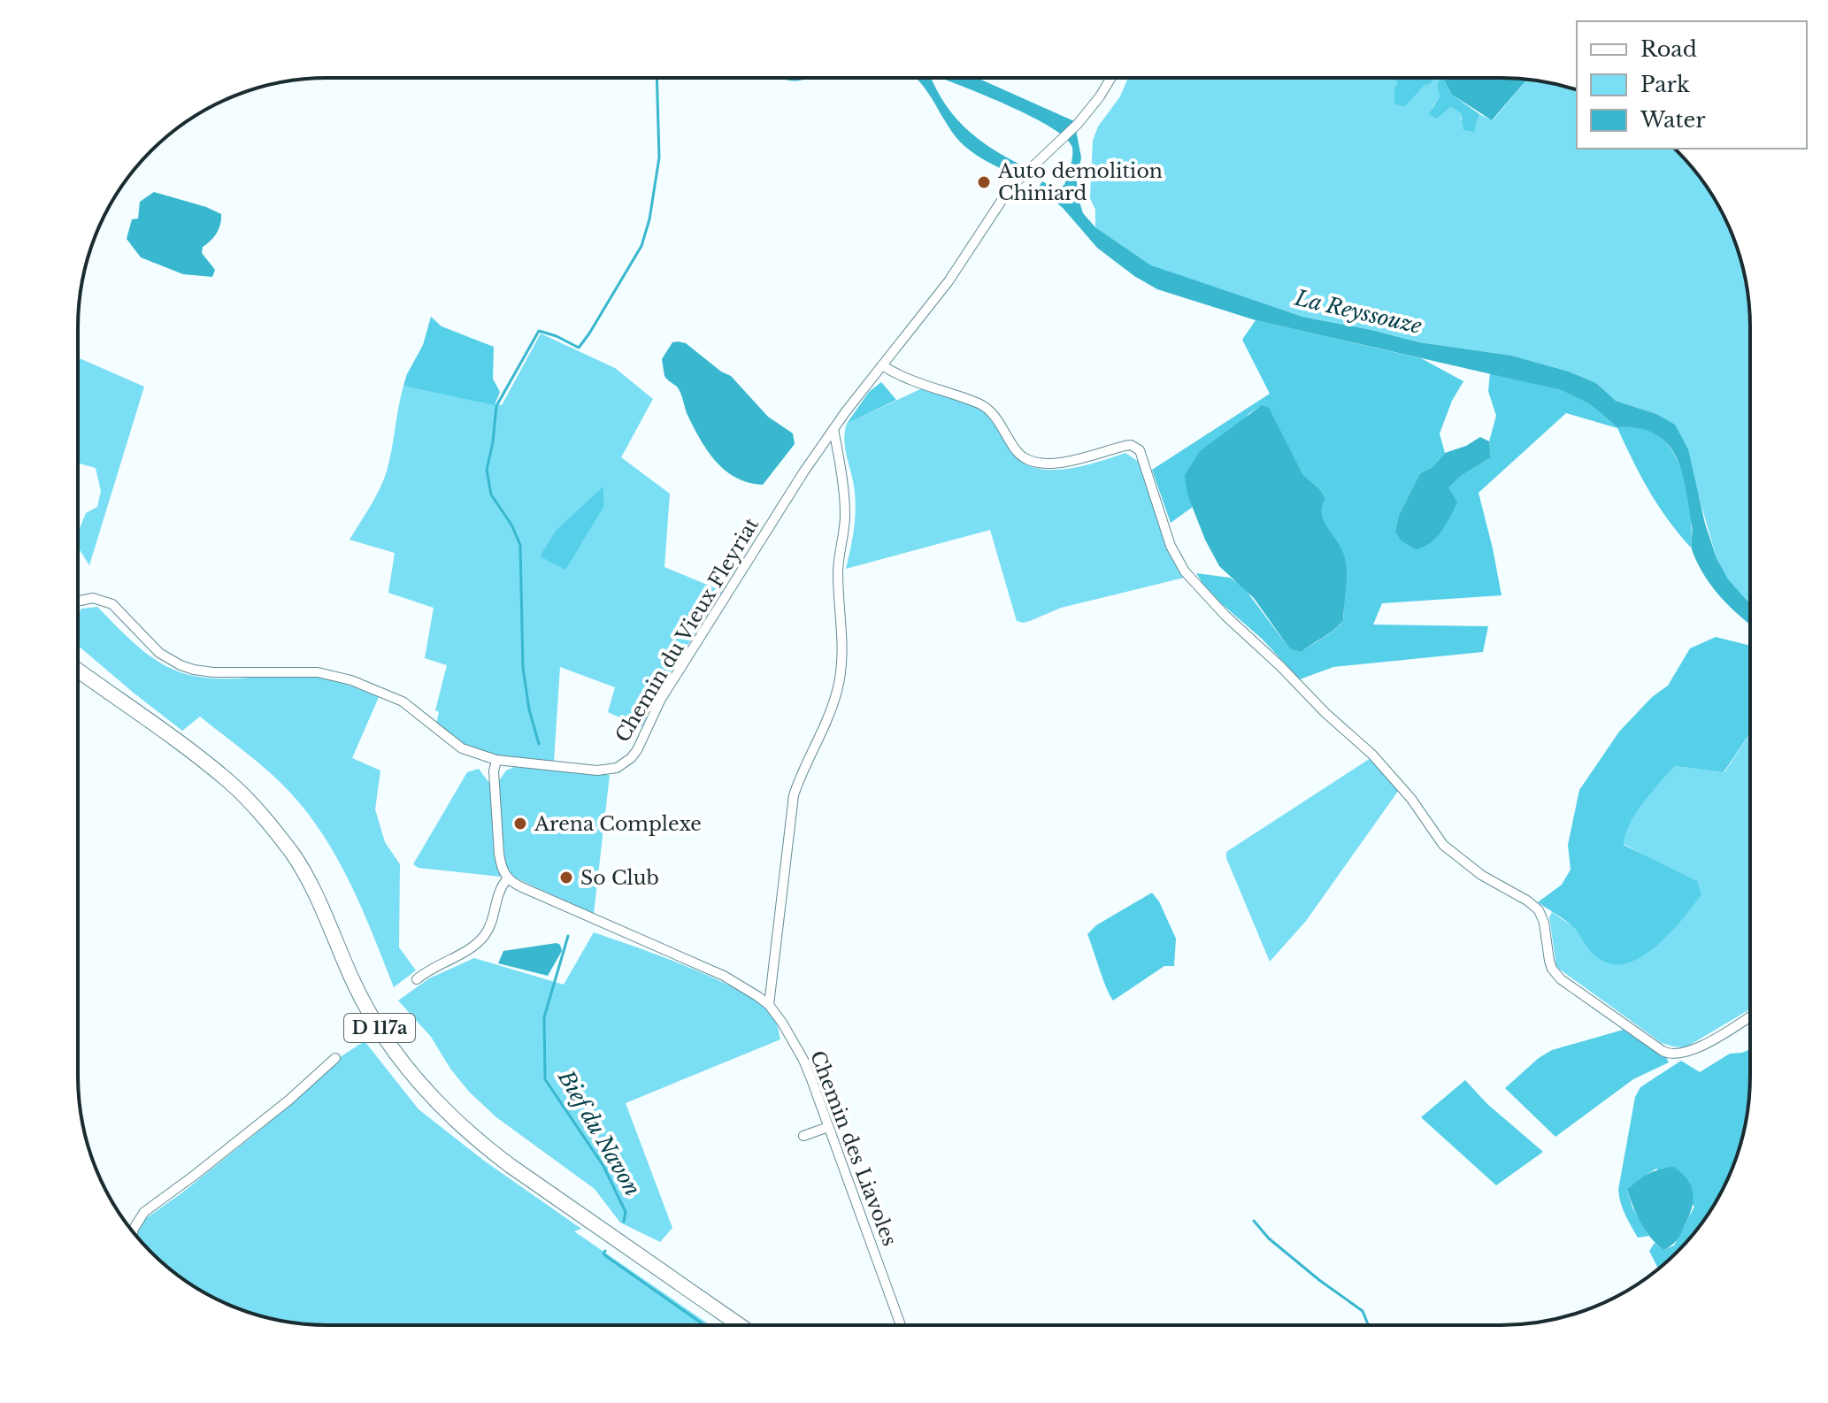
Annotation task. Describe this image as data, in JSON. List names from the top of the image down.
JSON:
{
  "streets": {
    "main road": ["D 117a"],
    "street": ["Chemin du Vieux Fleyriat", "Chemin des Liavoles"]
  },
  "water": ["La Reyssouze", "Bief du Navon"],
  "places": ["Auto demolition Chiniard", "Arena Complexe", "So Club"],
  "legend": ["Road", "Park", "Water"]
}
